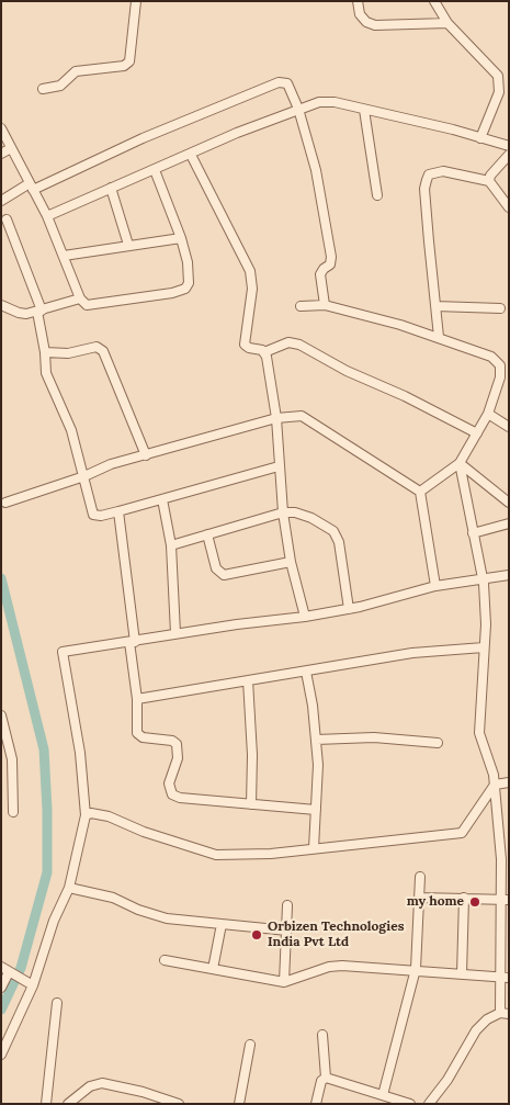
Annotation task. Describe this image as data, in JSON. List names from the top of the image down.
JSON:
{
  "places": ["my home", "Orbizen Technologies India Pvt Ltd"]
}
